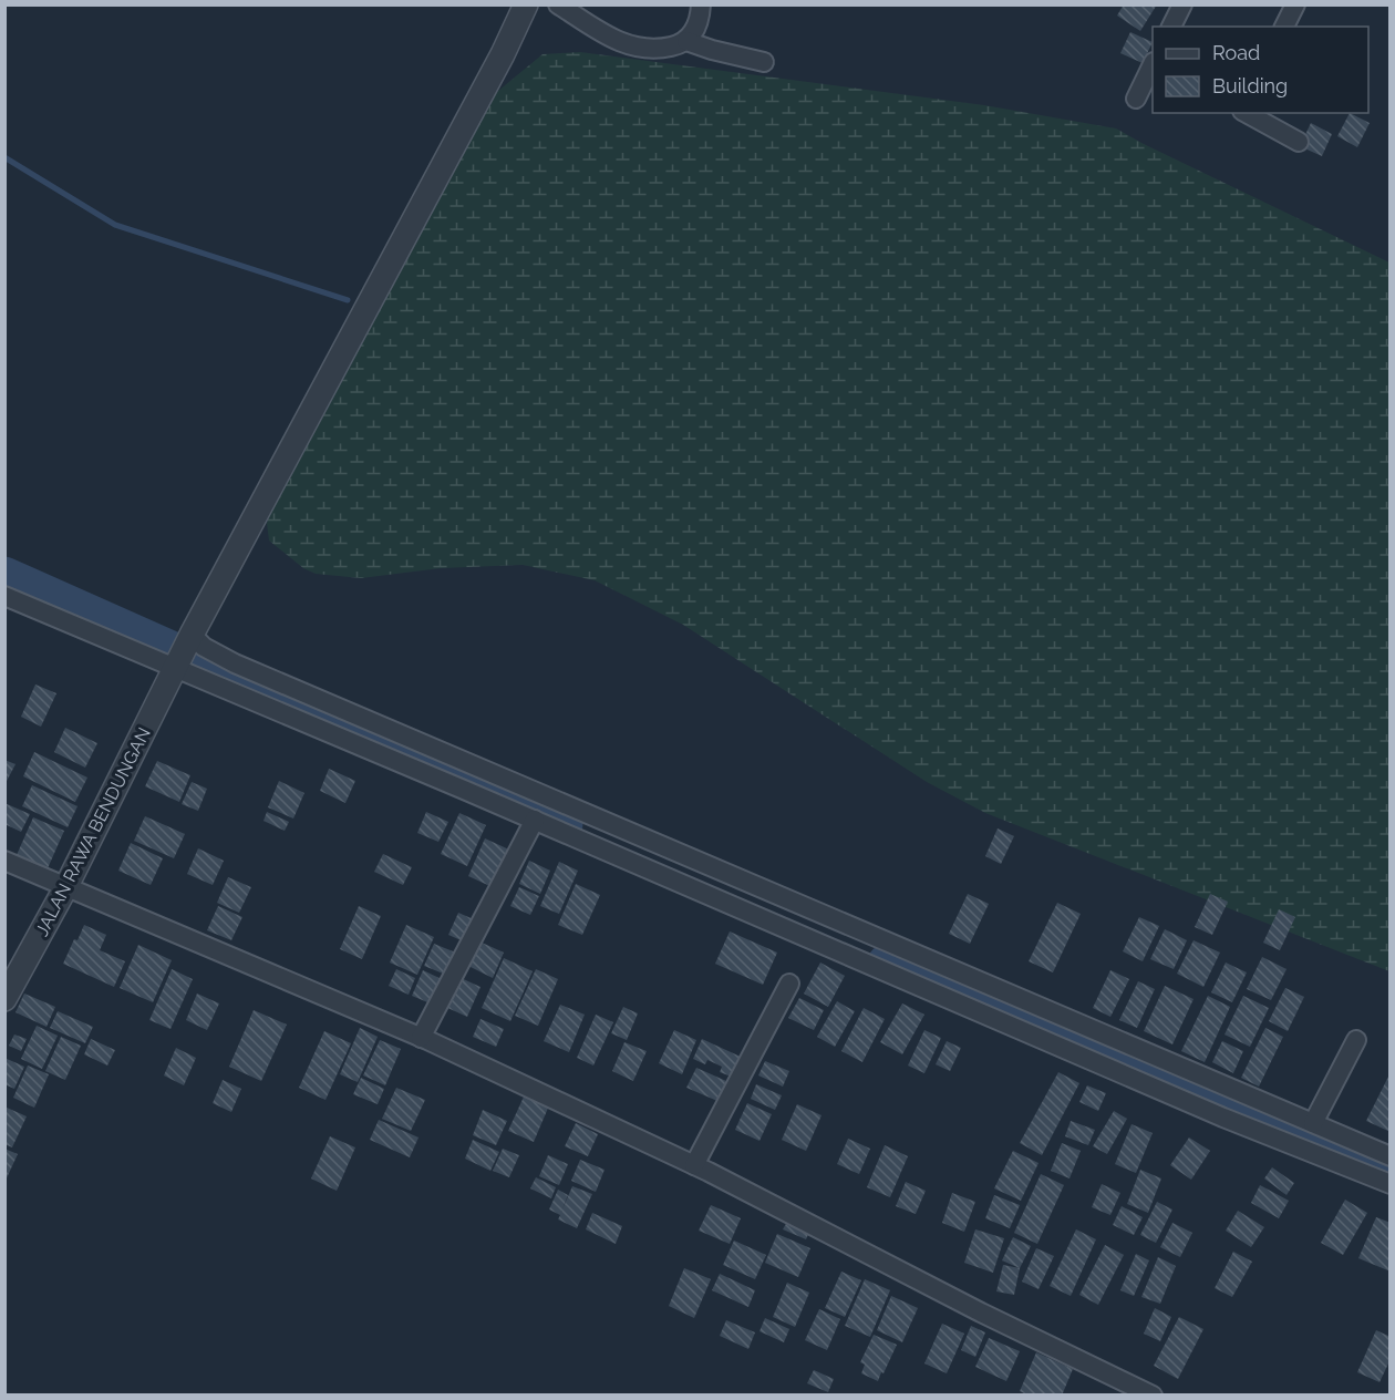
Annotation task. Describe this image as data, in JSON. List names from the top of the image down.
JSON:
{
  "streets": {
    "street": ["JALAN RAWA BENDUNGAN"]
  },
  "legend": ["Road", "Building"]
}
